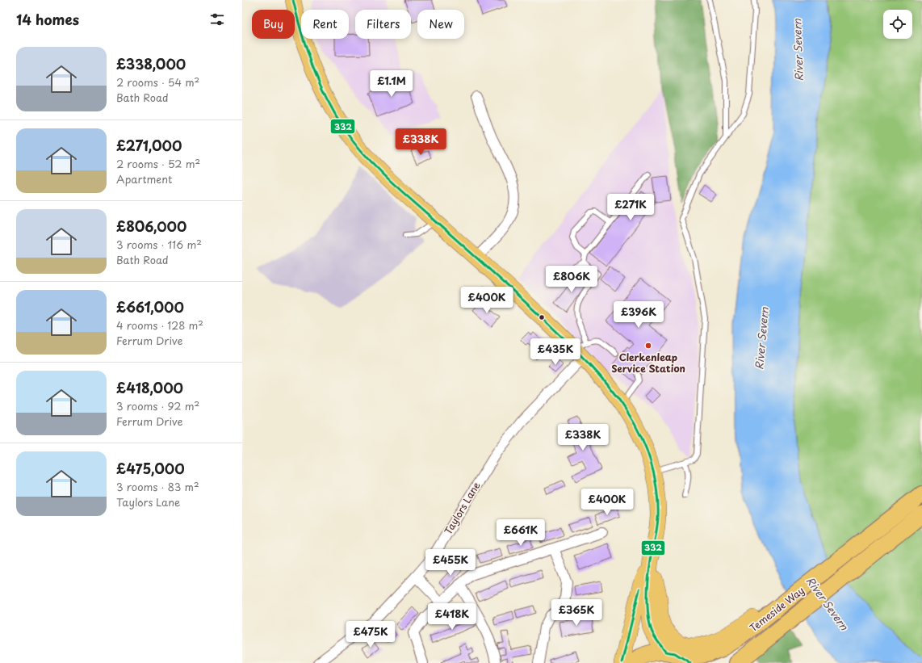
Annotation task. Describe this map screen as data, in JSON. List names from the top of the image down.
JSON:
{
  "streets": {
    "highway": ["Temeside Way"],
    "street": ["Taylors Lane"]
  },
  "water": ["River Severn"],
  "places": ["Clerkenleap Service Station"],
  "lines": ["transit line 332"],
  "page": {
    "heading": "14 homes",
    "chip": [
      "Buy",
      "Rent",
      "Filters",
      "New"
    ],
    "list": [
      {
        "name": "£338,000",
        "note": "2 rooms · 54 m² · Bath Road"
      },
      {
        "name": "£271,000",
        "note": "2 rooms · 52 m² · Apartment"
      },
      {
        "name": "£806,000",
        "note": "3 rooms · 116 m² · Bath Road"
      },
      {
        "name": "£661,000",
        "note": "4 rooms · 128 m² · Ferrum Drive"
      },
      {
        "name": "£418,000",
        "note": "3 rooms · 92 m² · Ferrum Drive"
      },
      {
        "name": "£475,000",
        "note": "3 rooms · 83 m² · Taylors Lane"
      }
    ],
    "price": [
      "£1.1M",
      "£338K",
      "£271K",
      "£806K",
      "£400K",
      "£396K",
      "£435K",
      "£338K",
      "£400K",
      "£661K",
      "£455K",
      "£365K",
      "£418K",
      "£475K"
    ]
  }
}
